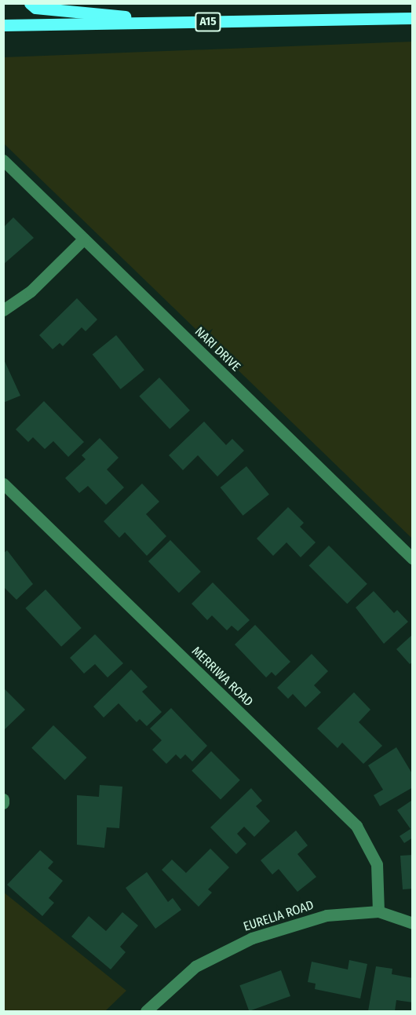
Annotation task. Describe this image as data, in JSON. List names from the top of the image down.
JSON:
{
  "streets": {
    "main road": ["A15"],
    "street": ["NARI DRIVE", "MERRIWA ROAD", "EURELIA ROAD"]
  },
  "crossings": [
    ["MERRIWA ROAD", "EURELIA ROAD"]
  ]
}
